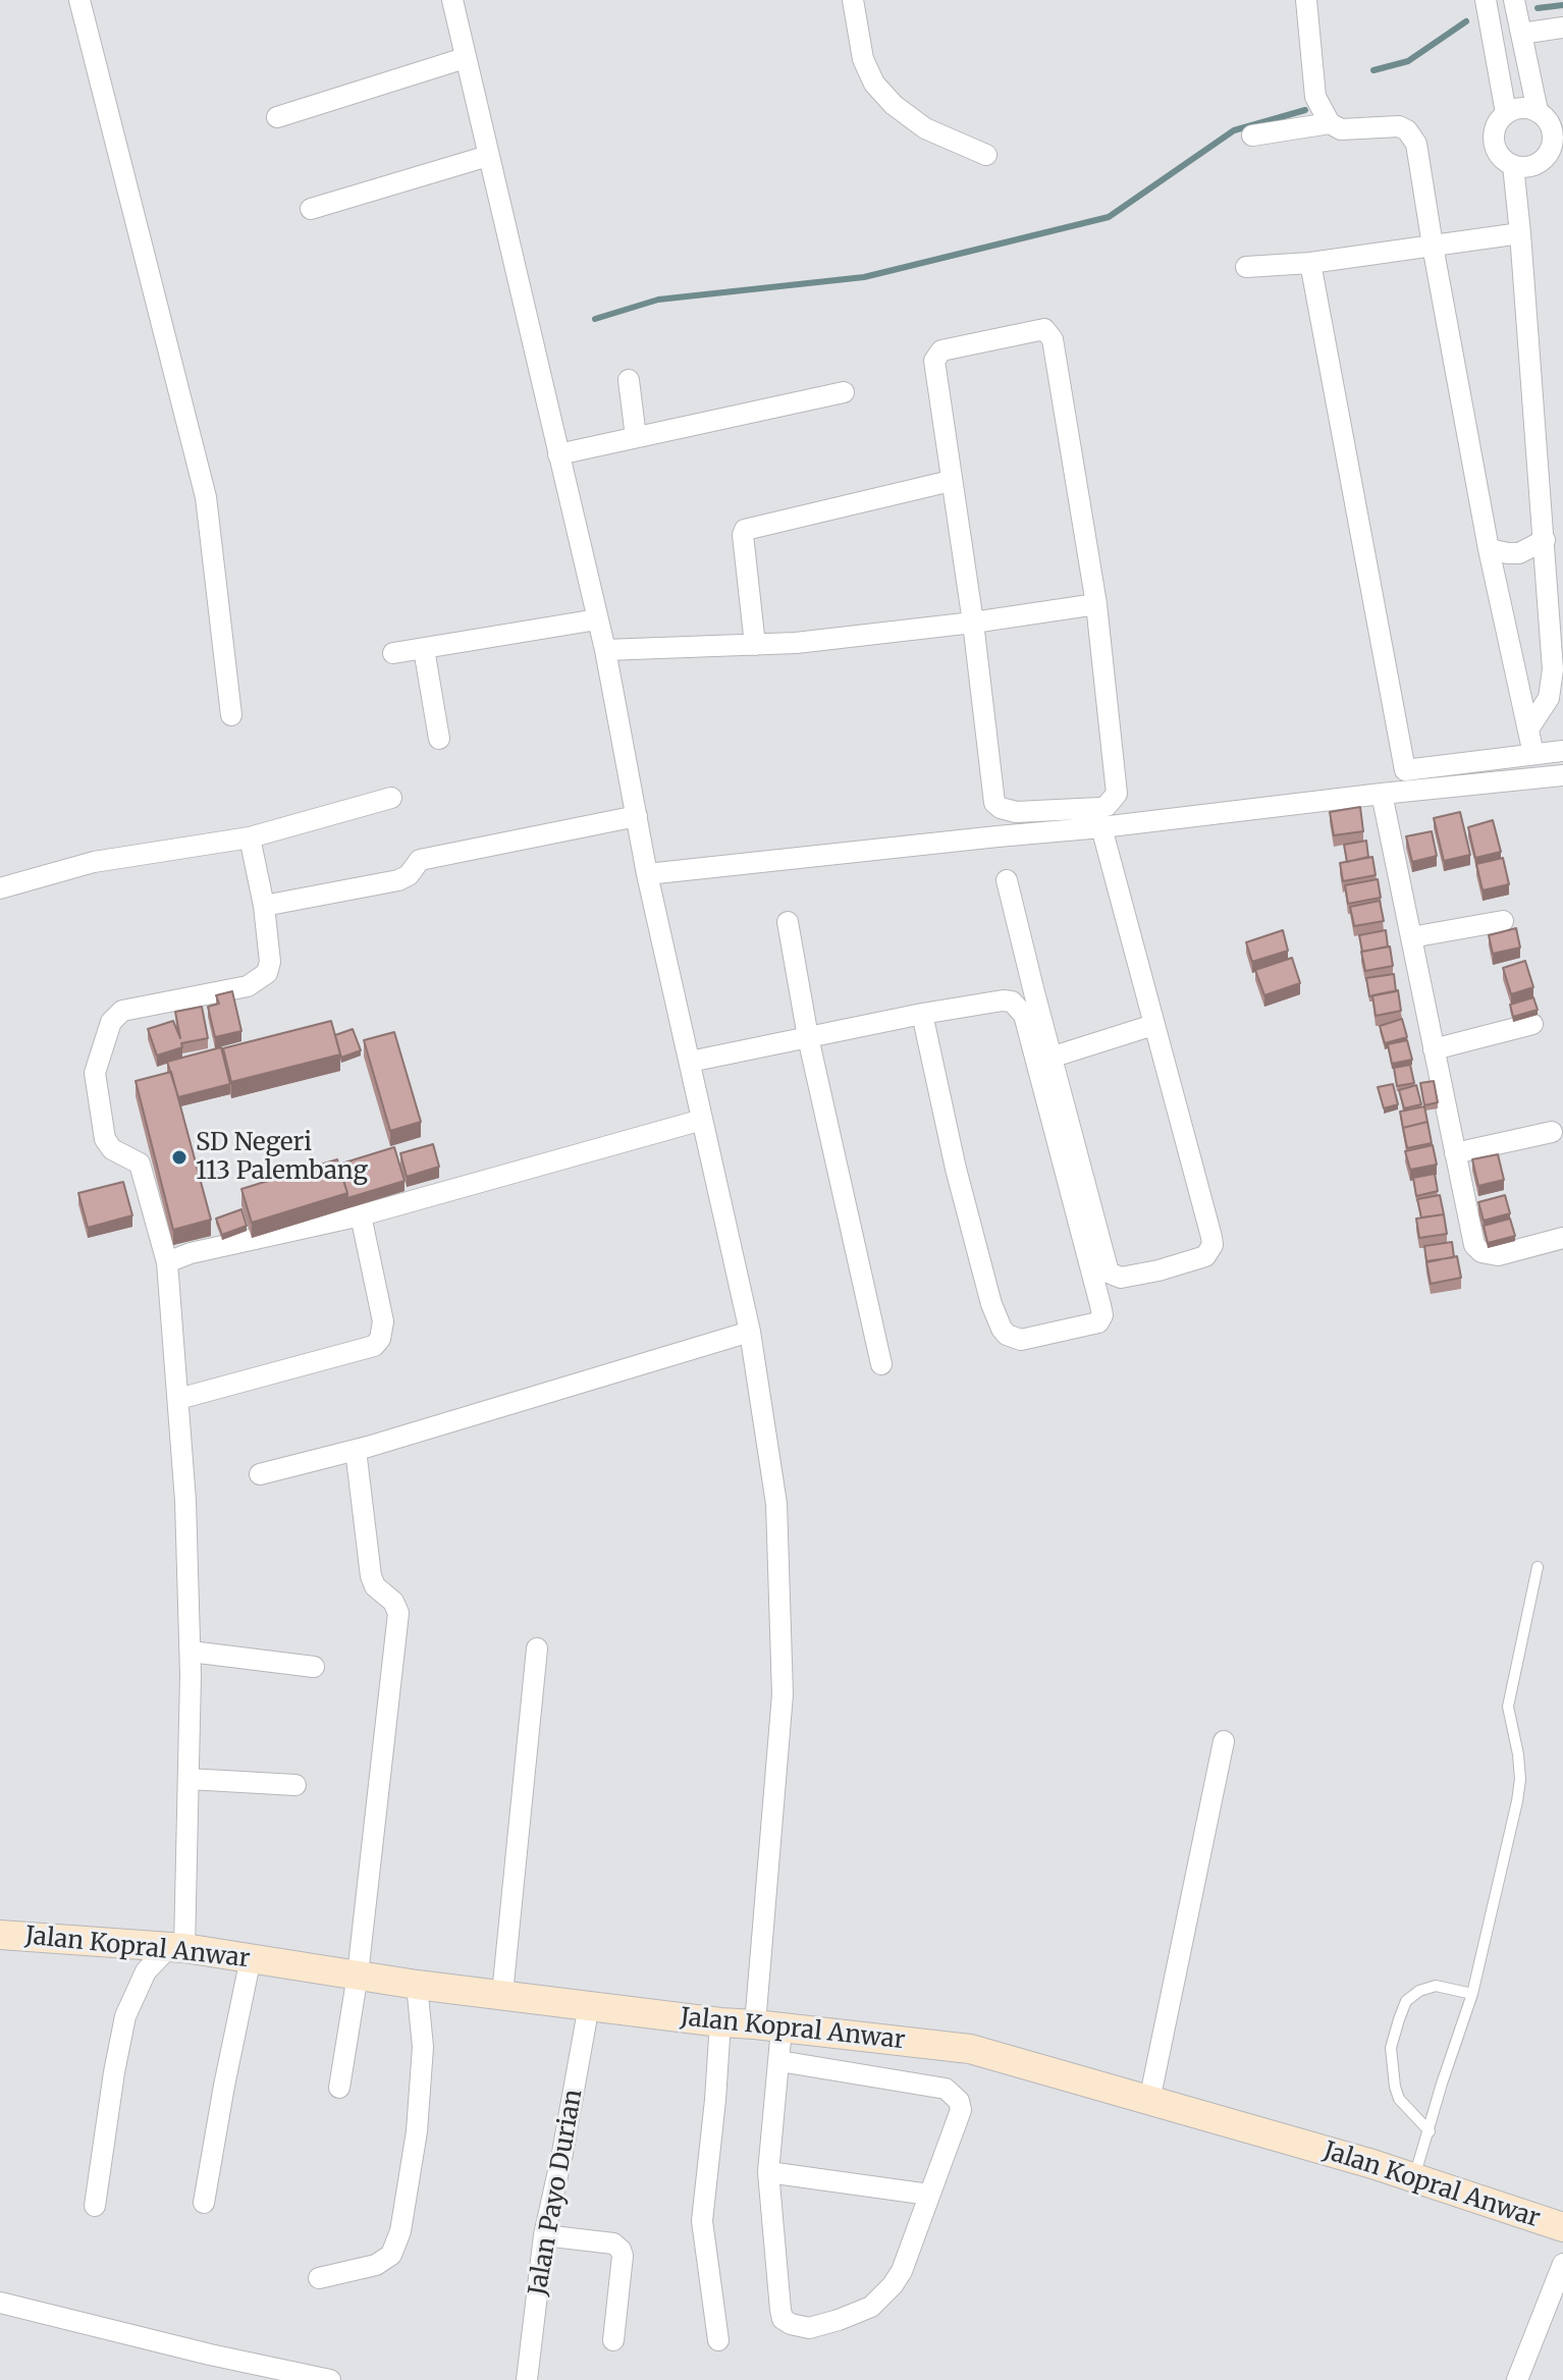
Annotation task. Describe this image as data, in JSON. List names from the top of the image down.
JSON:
{
  "streets": {
    "street": ["Jalan Kopral Anwar", "Jalan Payo Durian"]
  },
  "crossings": [
    ["Jalan Kopral Anwar", "Jalan Payo Durian"]
  ],
  "places": ["SD Negeri 113 Palembang"]
}
